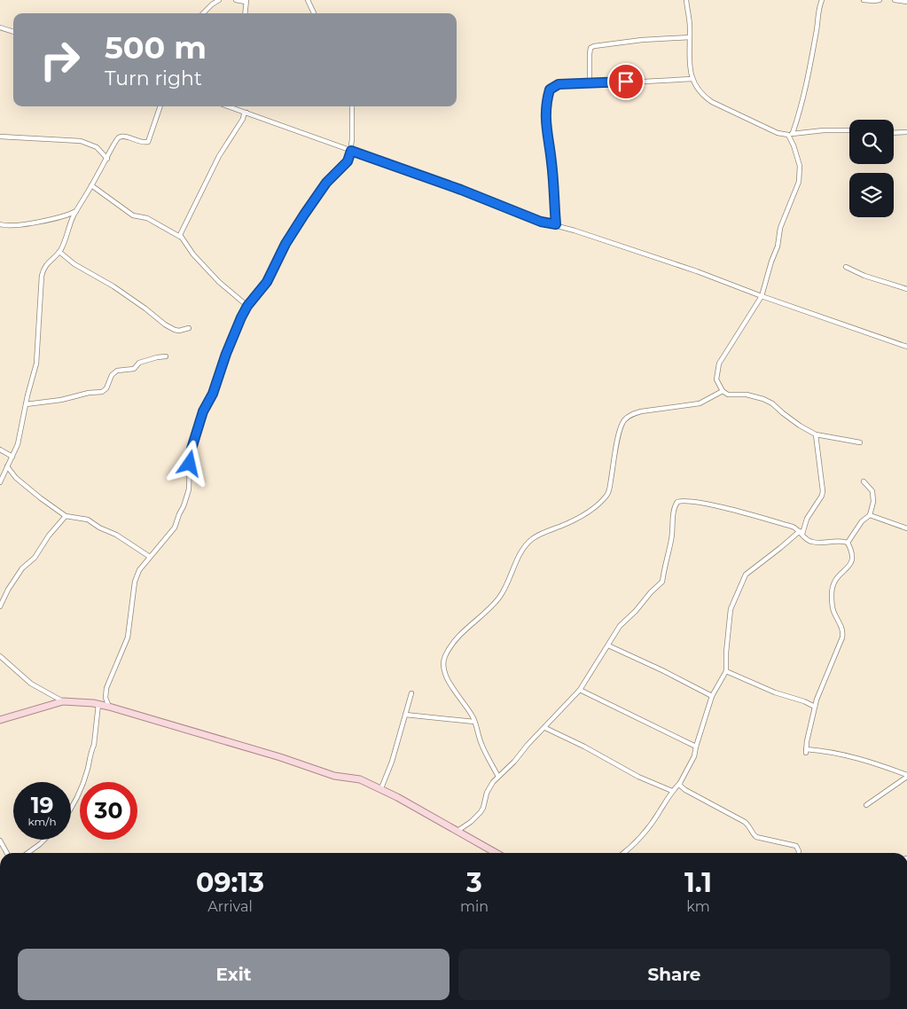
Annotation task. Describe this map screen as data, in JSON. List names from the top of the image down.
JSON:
{
  "page": {
    "turn": ["500 m", "Turn right"],
    "speed": "19 km/h",
    "limit": "30",
    "eta": [
      "09:13",
      "Arrival",
      "3",
      "min",
      "1.1",
      "km"
    ],
    "buttons": ["Exit", "Share"]
  }
}
